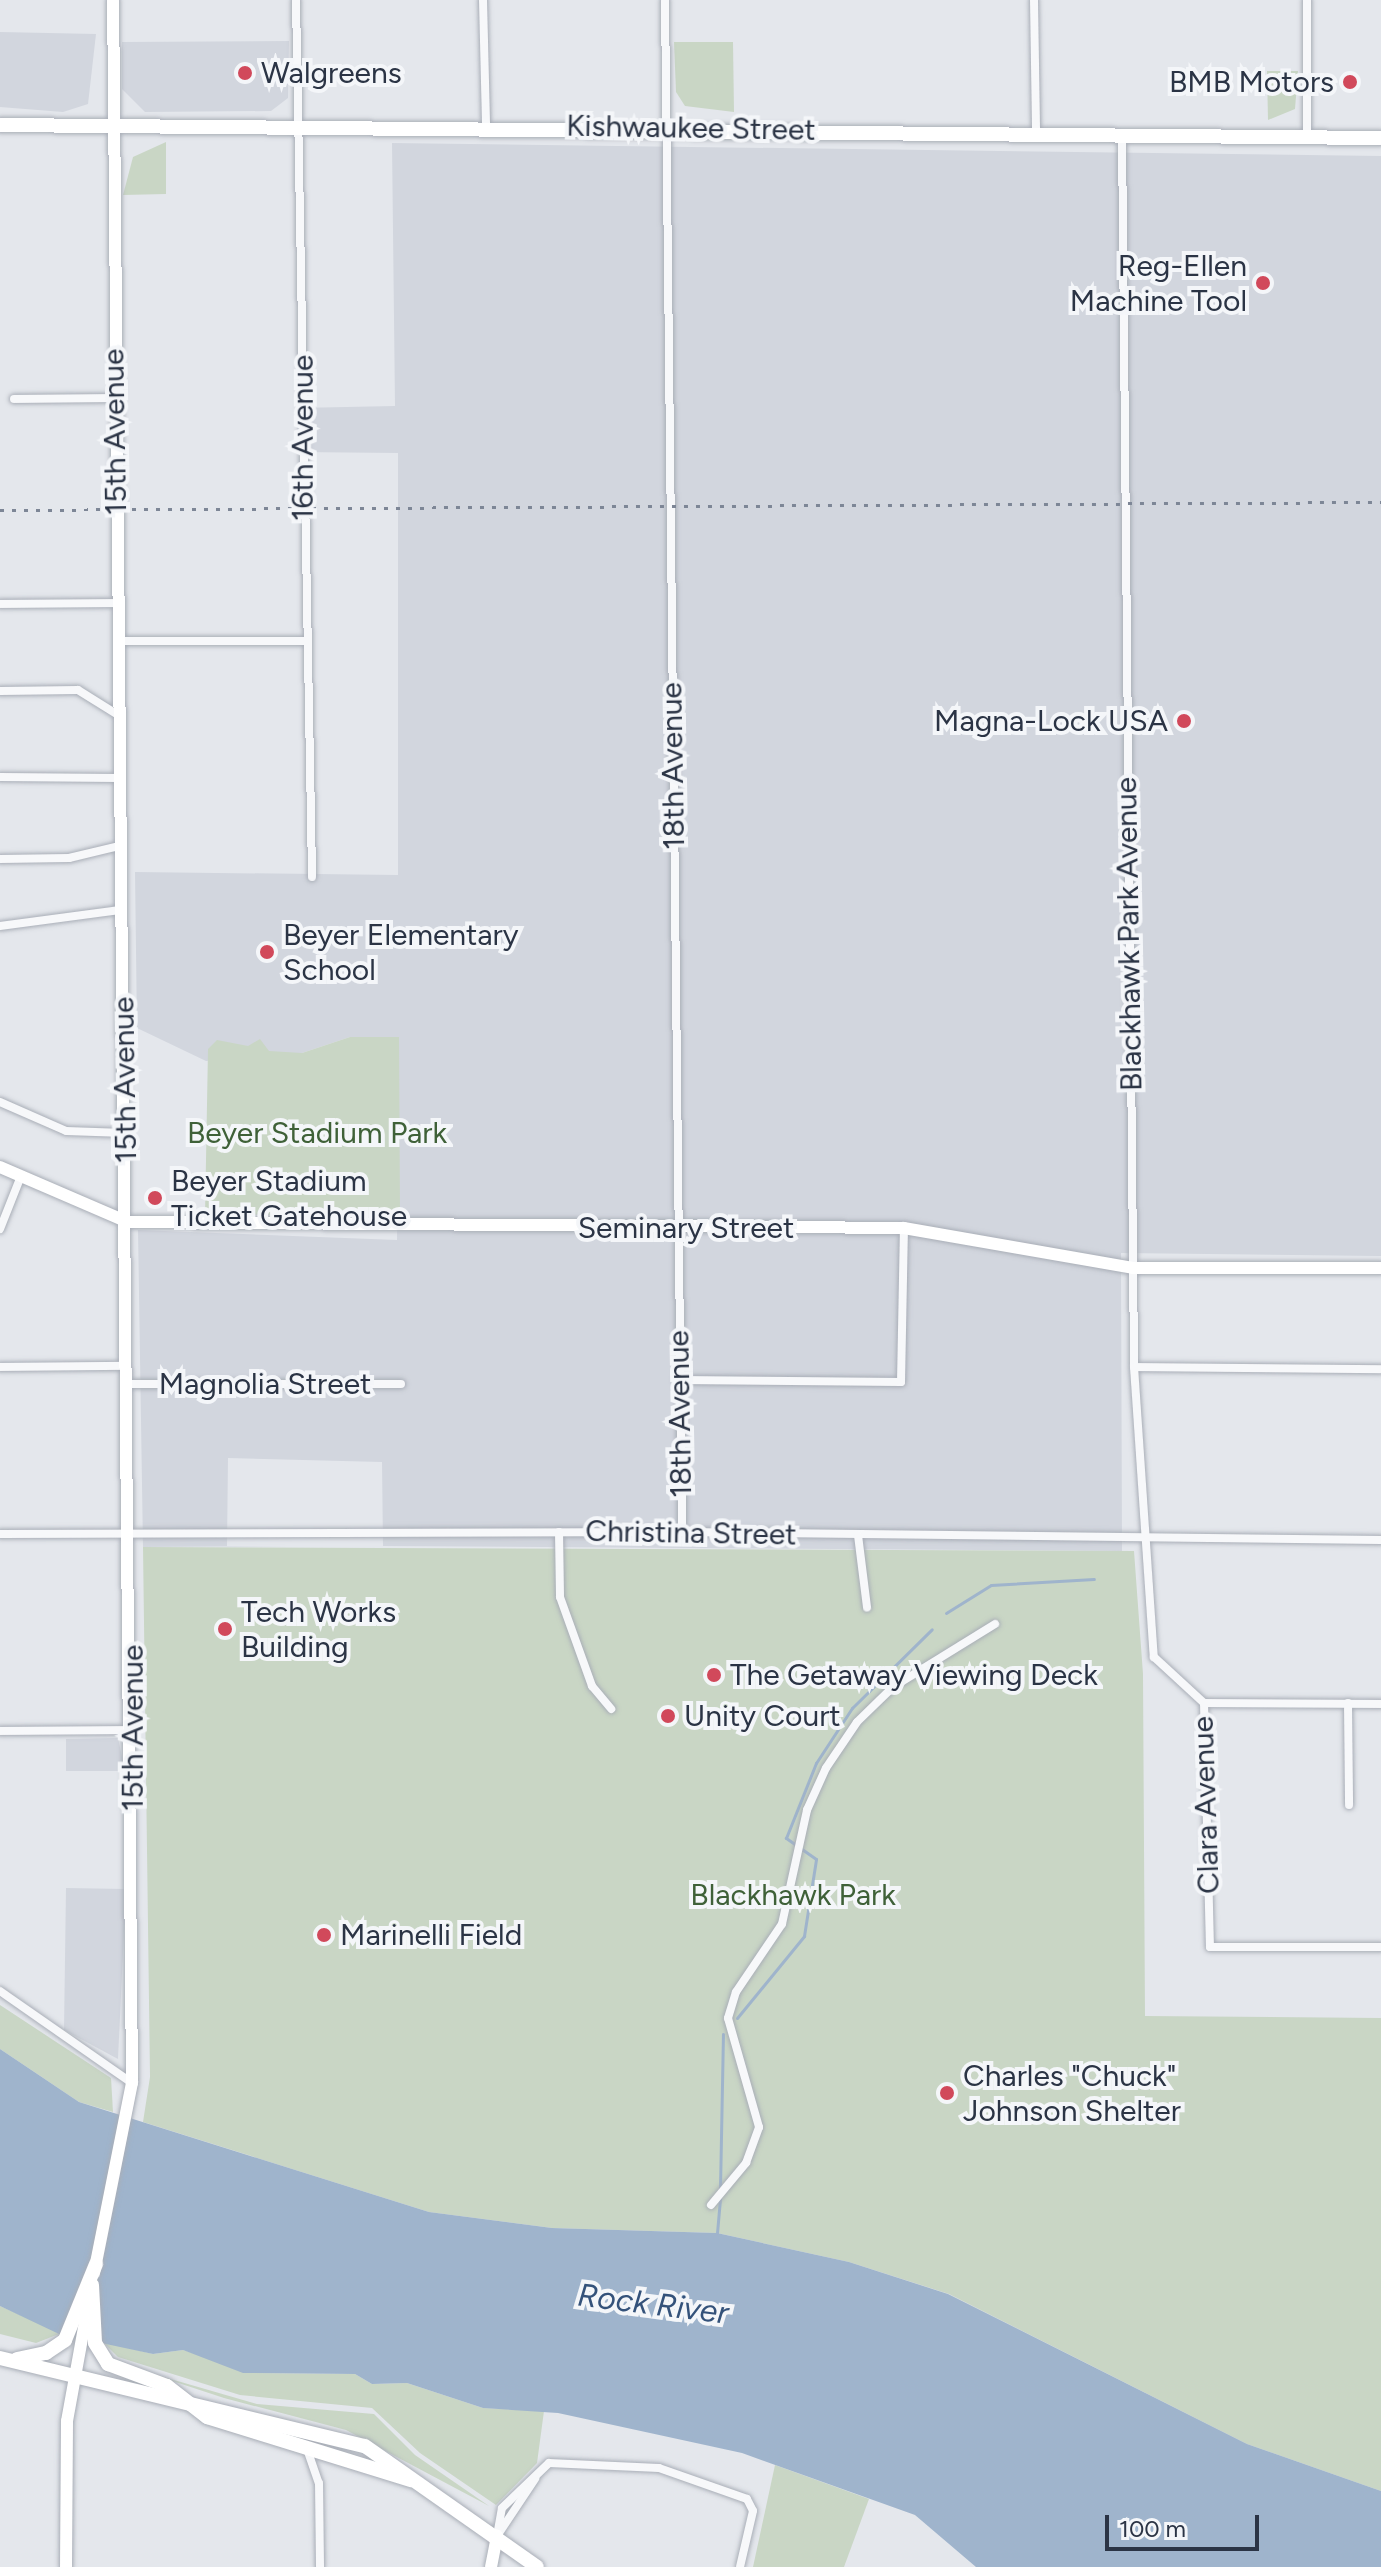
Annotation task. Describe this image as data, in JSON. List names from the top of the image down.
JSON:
{
  "streets": {
    "main road": ["Kishwaukee Street", "15th Avenue", "Seminary Street"],
    "street": [
      "16th Avenue",
      "18th Avenue",
      "Blackhawk Park Avenue",
      "Magnolia Street",
      "Christina Street",
      "Clara Avenue"
    ]
  },
  "crossings": [
    ["Kishwaukee Street", "15th Avenue"],
    ["Kishwaukee Street", "16th Avenue"],
    ["Kishwaukee Street", "18th Avenue"],
    ["Kishwaukee Street", "Blackhawk Park Avenue"],
    ["15th Avenue", "Seminary Street"],
    ["15th Avenue", "Magnolia Street"],
    ["15th Avenue", "Christina Street"],
    ["18th Avenue", "Seminary Street"],
    ["18th Avenue", "Christina Street"],
    ["Blackhawk Park Avenue", "Seminary Street"],
    ["Blackhawk Park Avenue", "Christina Street"],
    ["Blackhawk Park Avenue", "Clara Avenue"],
    ["Christina Street", "Clara Avenue"]
  ],
  "water": ["Rock River"],
  "parks": ["Beyer Stadium Park", "Blackhawk Park"],
  "places": [
    "Walgreens",
    "BMB Motors",
    "Reg-Ellen Machine Tool",
    "Magna-Lock USA",
    "Beyer Elementary School",
    "Beyer Stadium Ticket Gatehouse",
    "Tech Works Building",
    "The Getaway Viewing Deck",
    "Unity Court",
    "Marinelli Field",
    "Charles \"Chuck\" Johnson Shelter"
  ],
  "scale_bar": "100 m"
}
